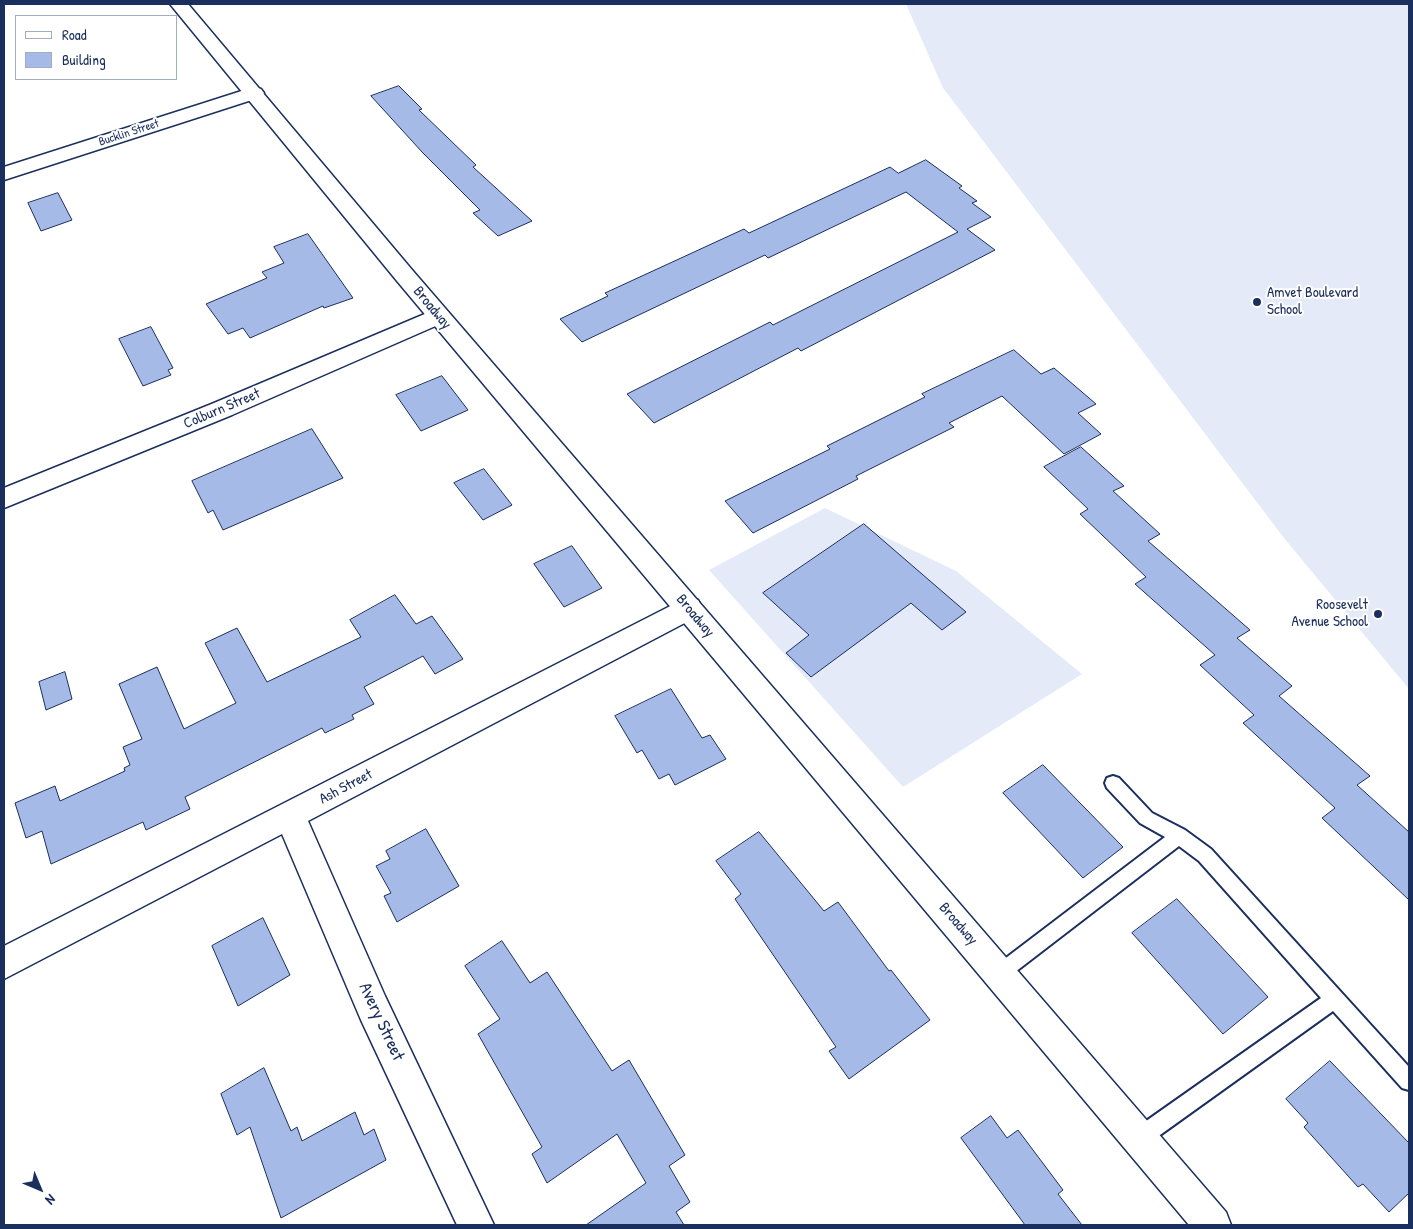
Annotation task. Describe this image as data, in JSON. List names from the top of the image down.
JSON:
{
  "streets": {
    "street": [
      "Bucklin Street",
      "Broadway",
      "Colburn Street",
      "Ash Street",
      "Avery Street"
    ]
  },
  "crossings": [
    ["Bucklin Street", "Broadway"],
    ["Broadway", "Colburn Street"],
    ["Broadway", "Ash Street"],
    ["Ash Street", "Avery Street"]
  ],
  "places": ["Amvet Boulevard School", "Roosevelt Avenue School"],
  "legend": ["Road", "Building"],
  "north": "bottom right"
}
